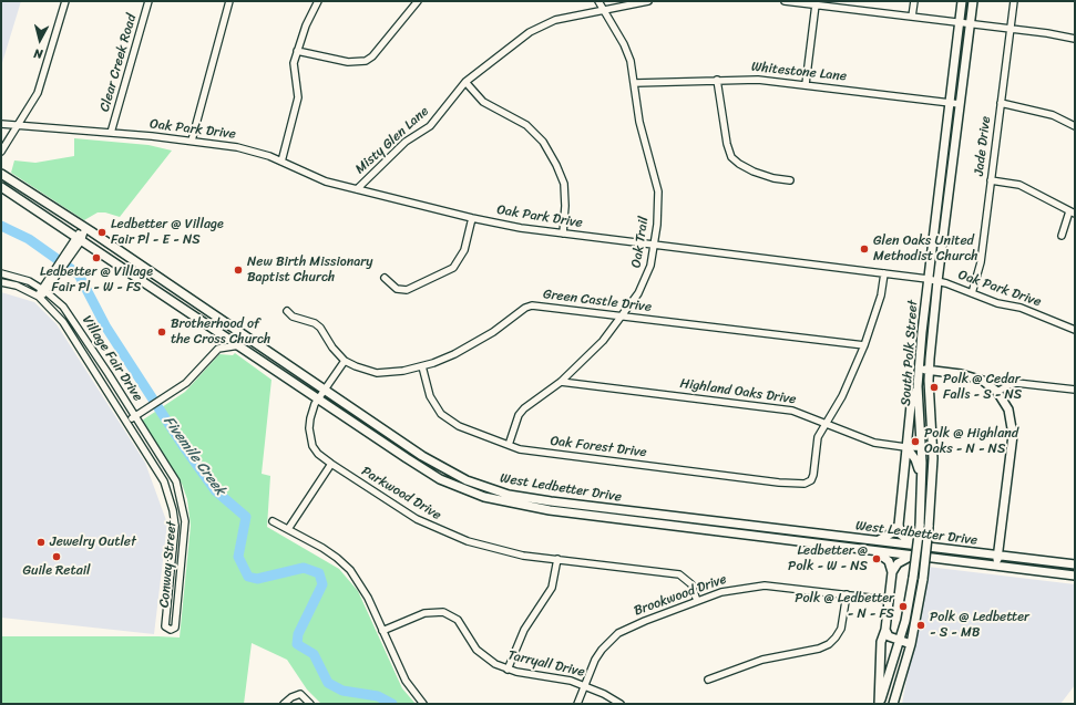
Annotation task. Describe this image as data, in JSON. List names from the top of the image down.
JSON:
{
  "streets": {
    "main road": ["South Polk Street", "West Ledbetter Drive"],
    "street": [
      "Clear Creek Road",
      "Whitestone Lane",
      "Oak Park Drive",
      "Misty Glen Lane",
      "Jade Drive",
      "Oak Trail",
      "Green Castle Drive",
      "Village Fair Drive",
      "Highland Oaks Drive",
      "Oak Forest Drive",
      "Parkwood Drive",
      "Conway Street",
      "Brookwood Drive",
      "Tarryall Drive"
    ]
  },
  "crossings": [
    ["Clear Creek Road", "Oak Park Drive"],
    ["Whitestone Lane", "Oak Trail"],
    ["Whitestone Lane", "South Polk Street"],
    ["Oak Park Drive", "Misty Glen Lane"],
    ["Oak Park Drive", "Jade Drive"],
    ["Oak Park Drive", "Oak Trail"],
    ["Oak Park Drive", "South Polk Street"],
    ["Misty Glen Lane", "Oak Trail"],
    ["Oak Trail", "Green Castle Drive"],
    ["Oak Trail", "Highland Oaks Drive"],
    ["Oak Trail", "Oak Forest Drive"],
    ["Green Castle Drive", "Oak Forest Drive"],
    ["Green Castle Drive", "Parkwood Drive"],
    ["South Polk Street", "Highland Oaks Drive"],
    ["Village Fair Drive", "Conway Street"],
    ["Highland Oaks Drive", "Oak Forest Drive"],
    ["West Ledbetter Drive", "Parkwood Drive"],
    ["Parkwood Drive", "Brookwood Drive"],
    ["Brookwood Drive", "Tarryall Drive"]
  ],
  "water": ["Fivemile Creek"],
  "places": [
    "Ledbetter @ Village Fair Pl - E - NS",
    "Glen Oaks United Methodist Church",
    "Ledbetter @ Village Fair Pl - W - FS",
    "New Birth Missionary Baptist Church",
    "Brotherhood of the Cross Church",
    "Polk @ Cedar Falls - S - NS",
    "Polk @ Highland Oaks - N - NS",
    "Jewelry Outlet",
    "Guile Retail",
    "Ledbetter @ Polk - W - NS",
    "Polk @ Ledbetter - N - FS",
    "Polk @ Ledbetter - S - MB"
  ],
  "north": "bottom"
}
